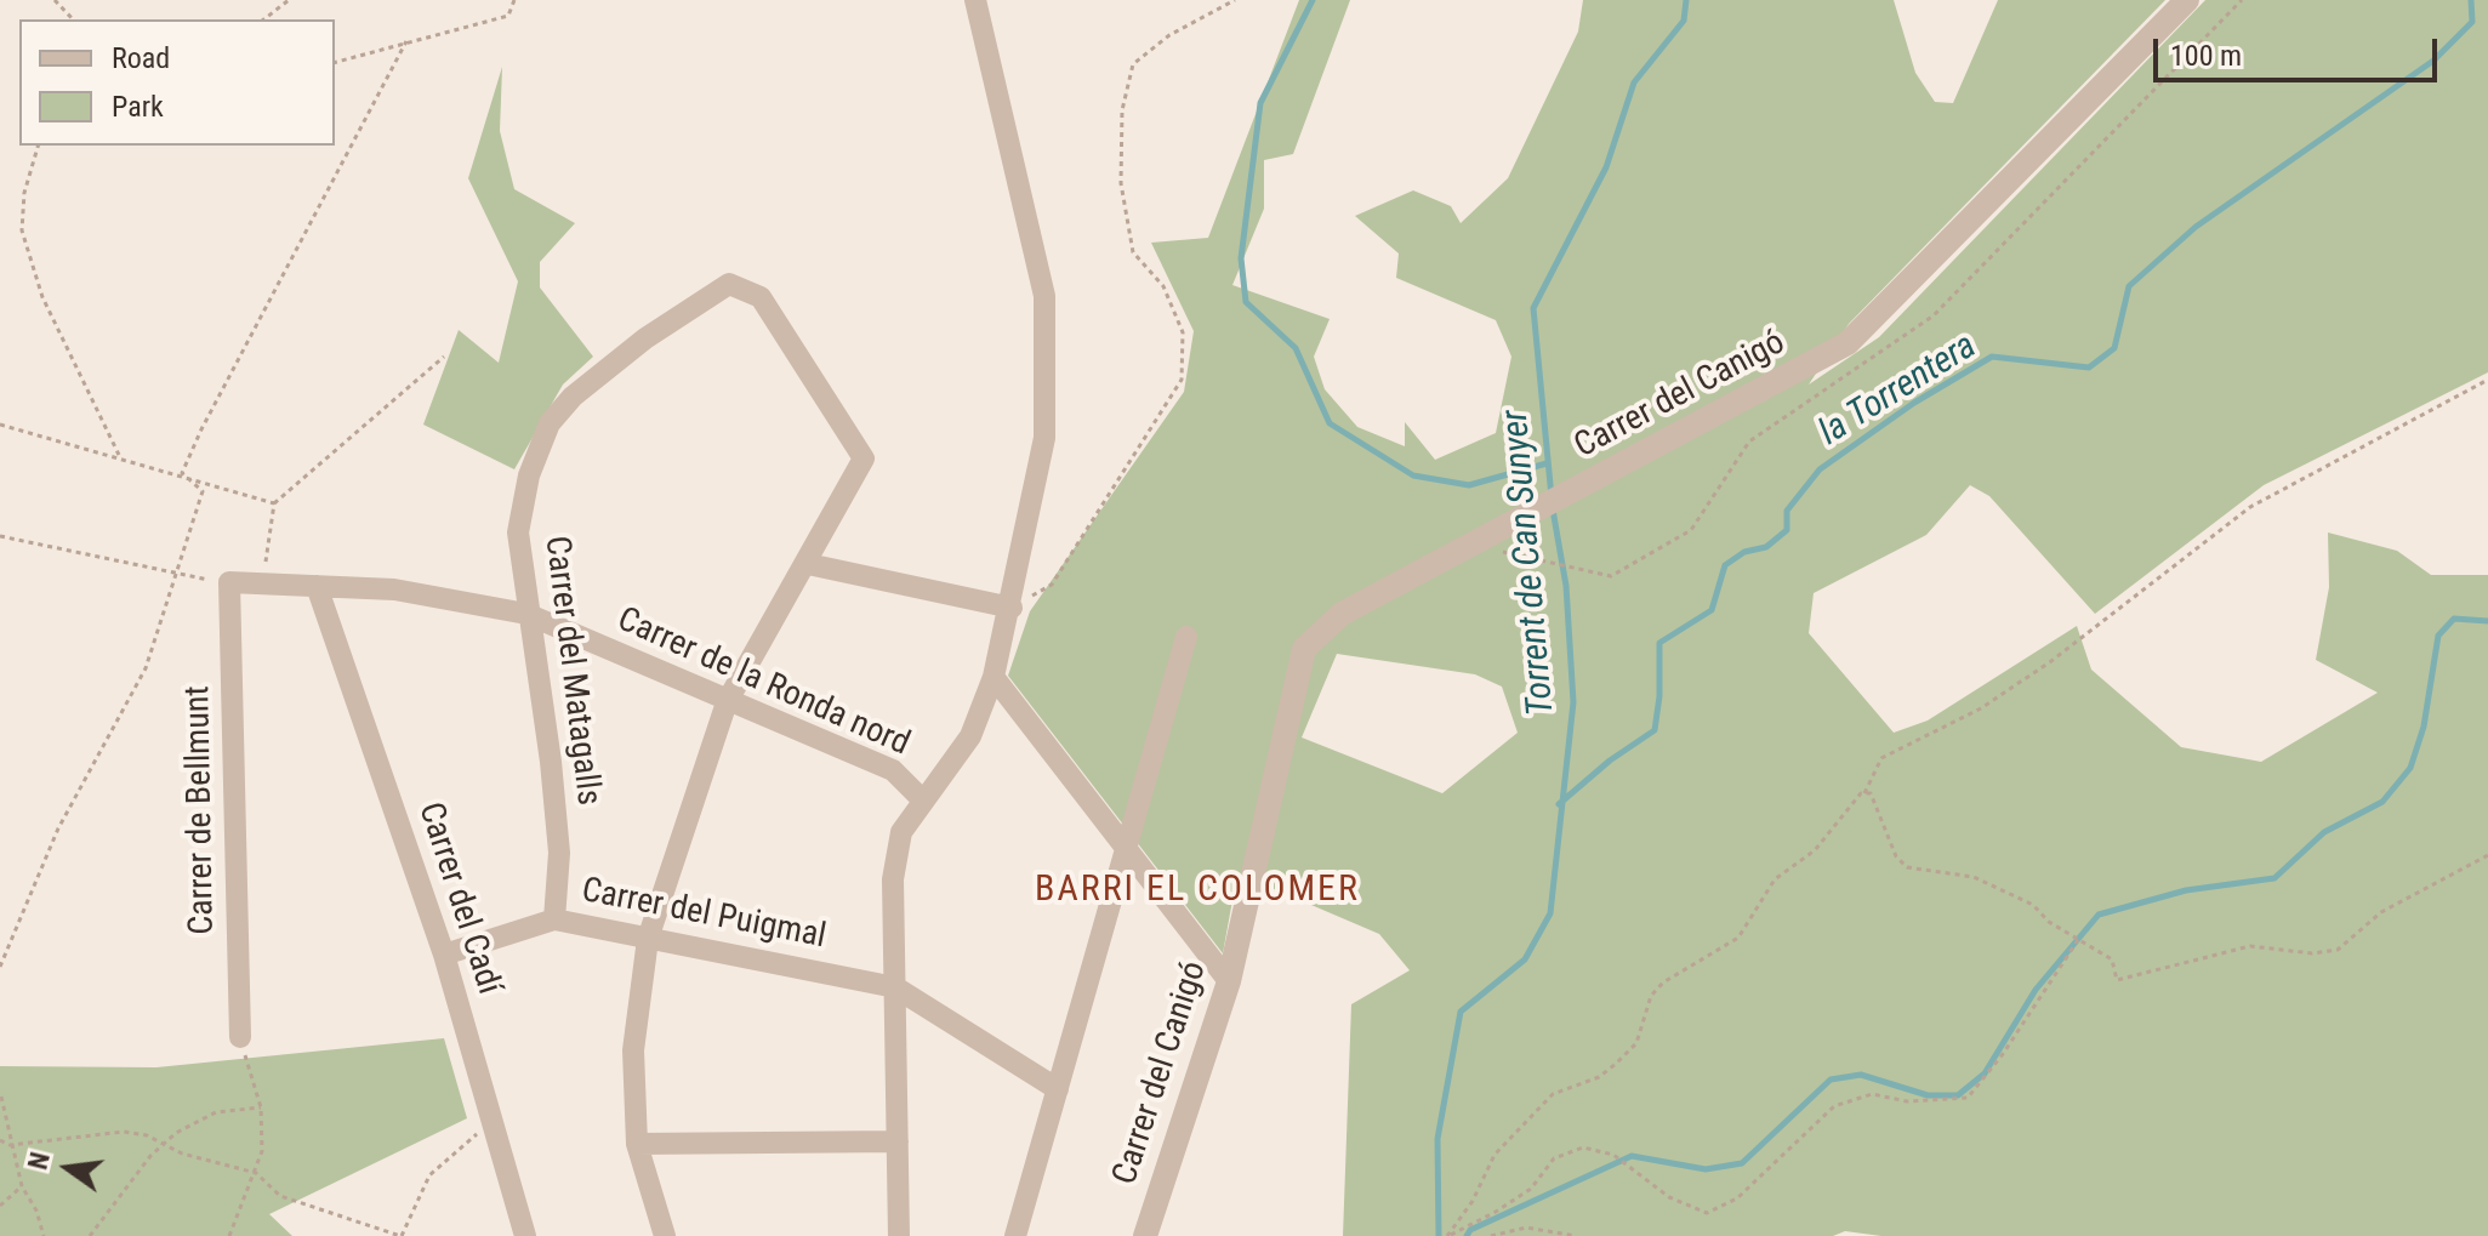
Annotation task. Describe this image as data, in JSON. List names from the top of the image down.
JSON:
{
  "streets": {
    "street": [
      "Carrer del Canigó",
      "Carrer del Matagalls",
      "Carrer de la Ronda nord",
      "Carrer de Bellmunt",
      "Carrer del Cadí",
      "Carrer del Puigmal"
    ]
  },
  "crossings": [
    ["Carrer del Matagalls", "Carrer de la Ronda nord"],
    ["Carrer del Matagalls", "Carrer del Puigmal"],
    ["Carrer de la Ronda nord", "Carrer de Bellmunt"],
    ["Carrer de la Ronda nord", "Carrer del Cadí"],
    ["Carrer del Cadí", "Carrer del Puigmal"]
  ],
  "districts": ["BARRI EL COLOMER"],
  "water": ["la Torrentera", "Torrent de Can Sunyer"],
  "legend": ["Road", "Park"],
  "scale_bar": "100 m",
  "north": "left"
}
